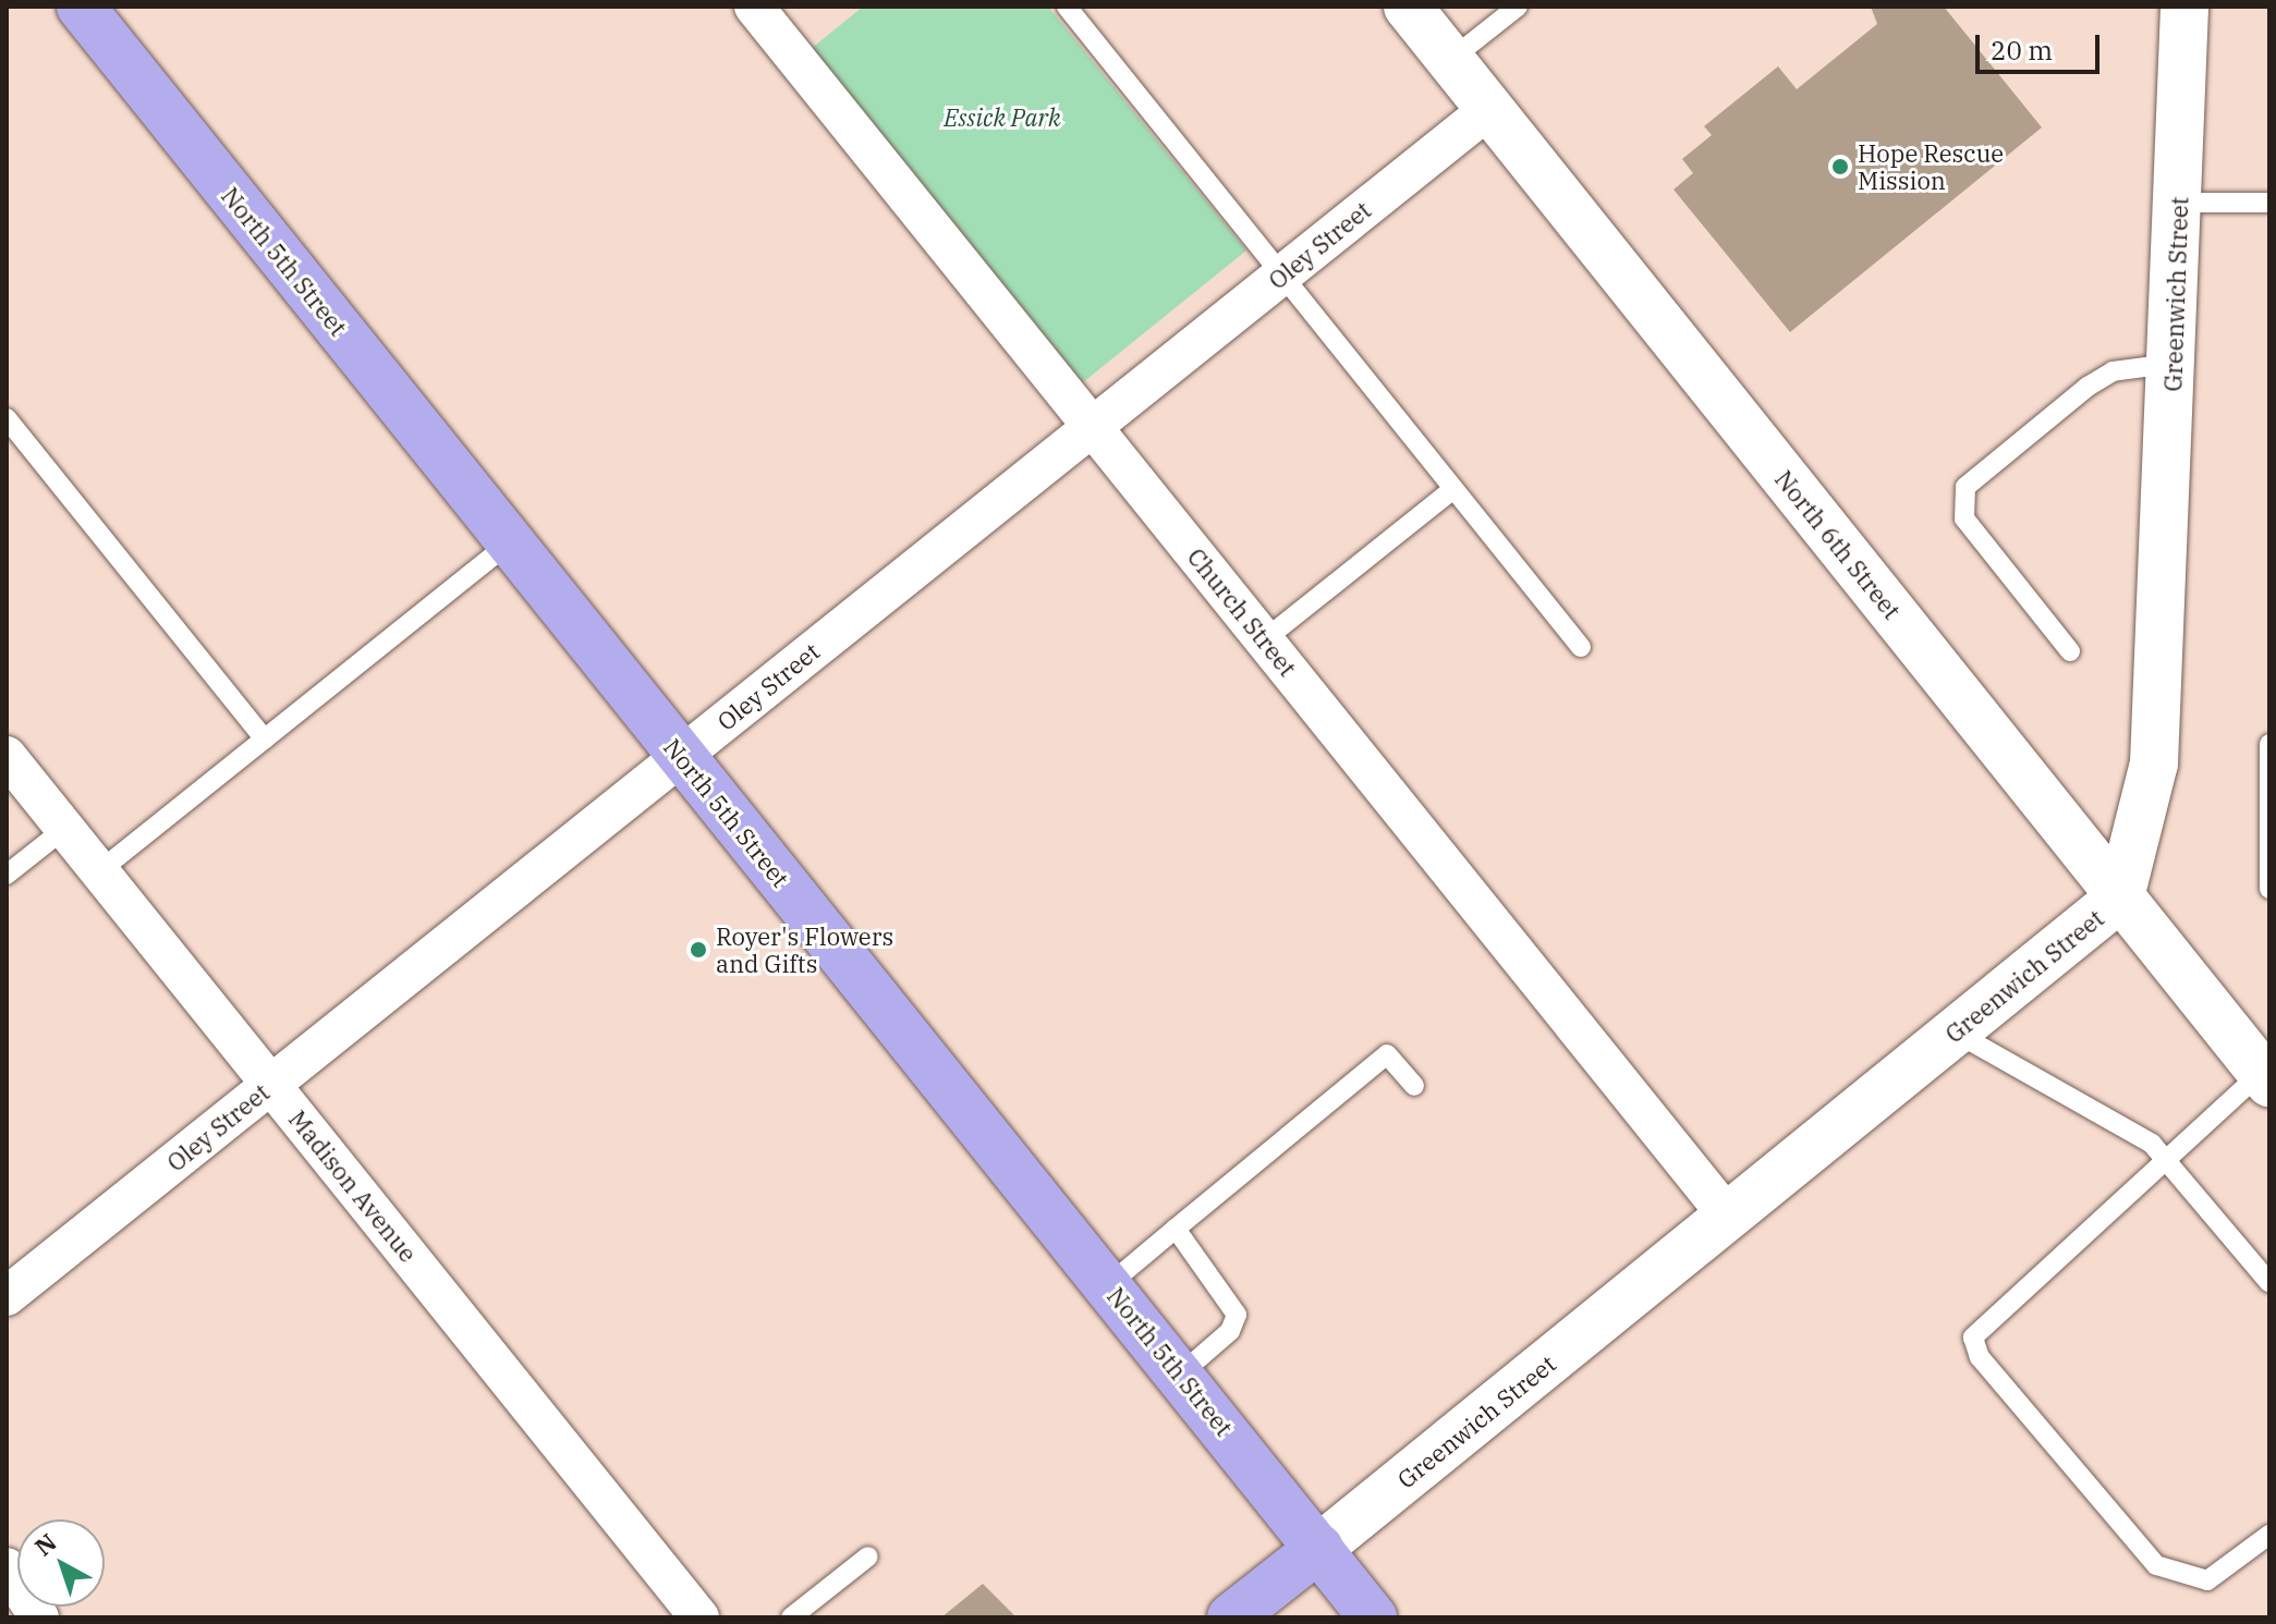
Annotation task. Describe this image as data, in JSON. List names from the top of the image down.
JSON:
{
  "streets": {
    "main road": ["North 5th Street", "Greenwich Street"],
    "street": [
      "Oley Street",
      "North 6th Street",
      "Church Street",
      "Madison Avenue"
    ]
  },
  "crossings": [
    ["Oley Street", "North 5th Street"],
    ["Oley Street", "North 6th Street"],
    ["Oley Street", "Church Street"],
    ["Oley Street", "Madison Avenue"],
    ["North 5th Street", "Greenwich Street"],
    ["Greenwich Street", "North 6th Street"],
    ["Greenwich Street", "Church Street"]
  ],
  "parks": ["Essick Park"],
  "places": ["Hope Rescue Mission", "Royer's Flowers and Gifts"],
  "scale_bar": "20 m",
  "north": "top left"
}
